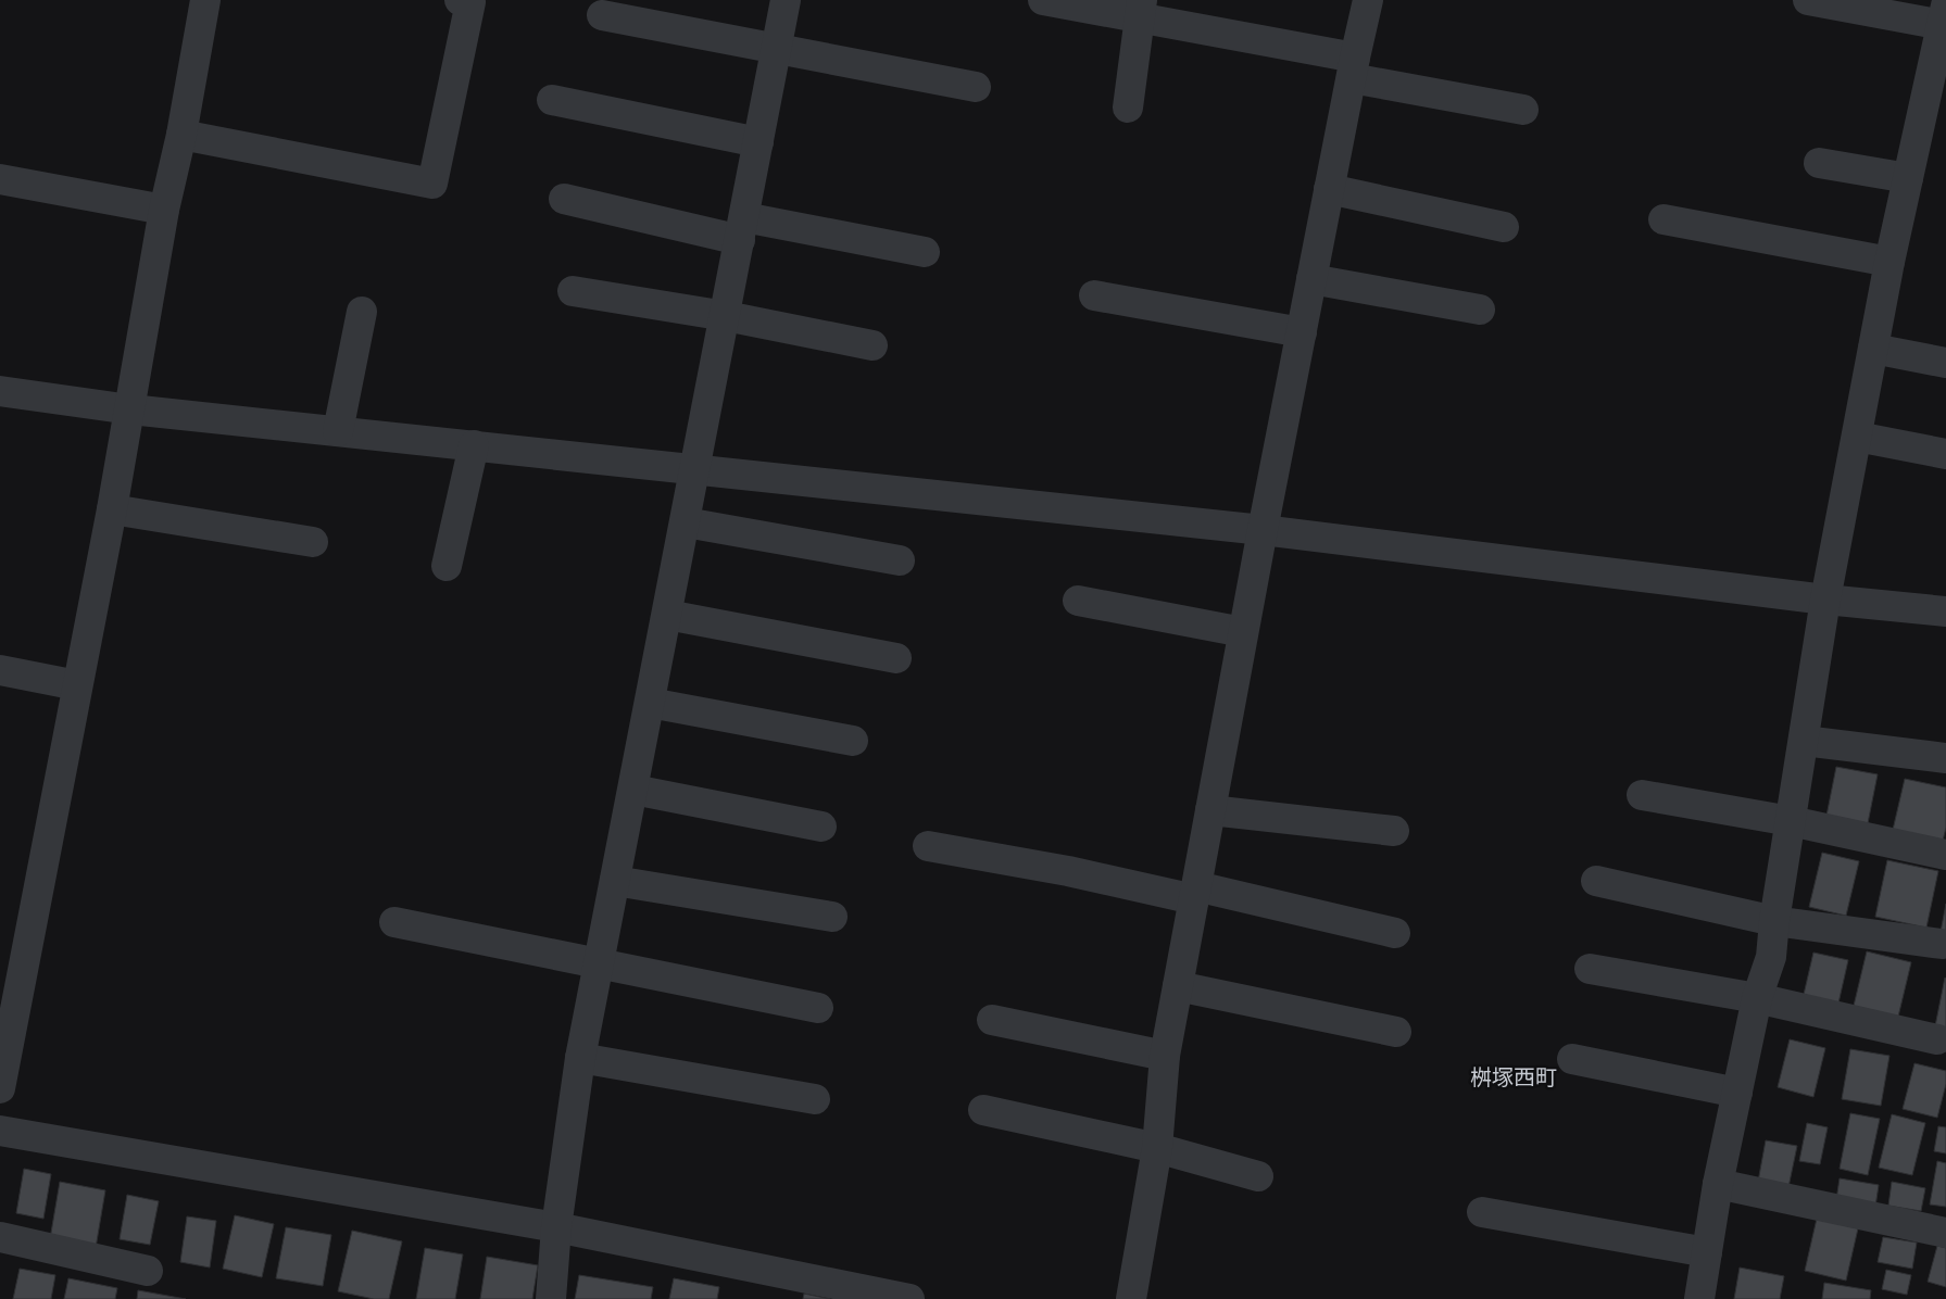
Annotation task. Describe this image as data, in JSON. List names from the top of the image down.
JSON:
{
  "districts": ["桝塚西町"]
}
